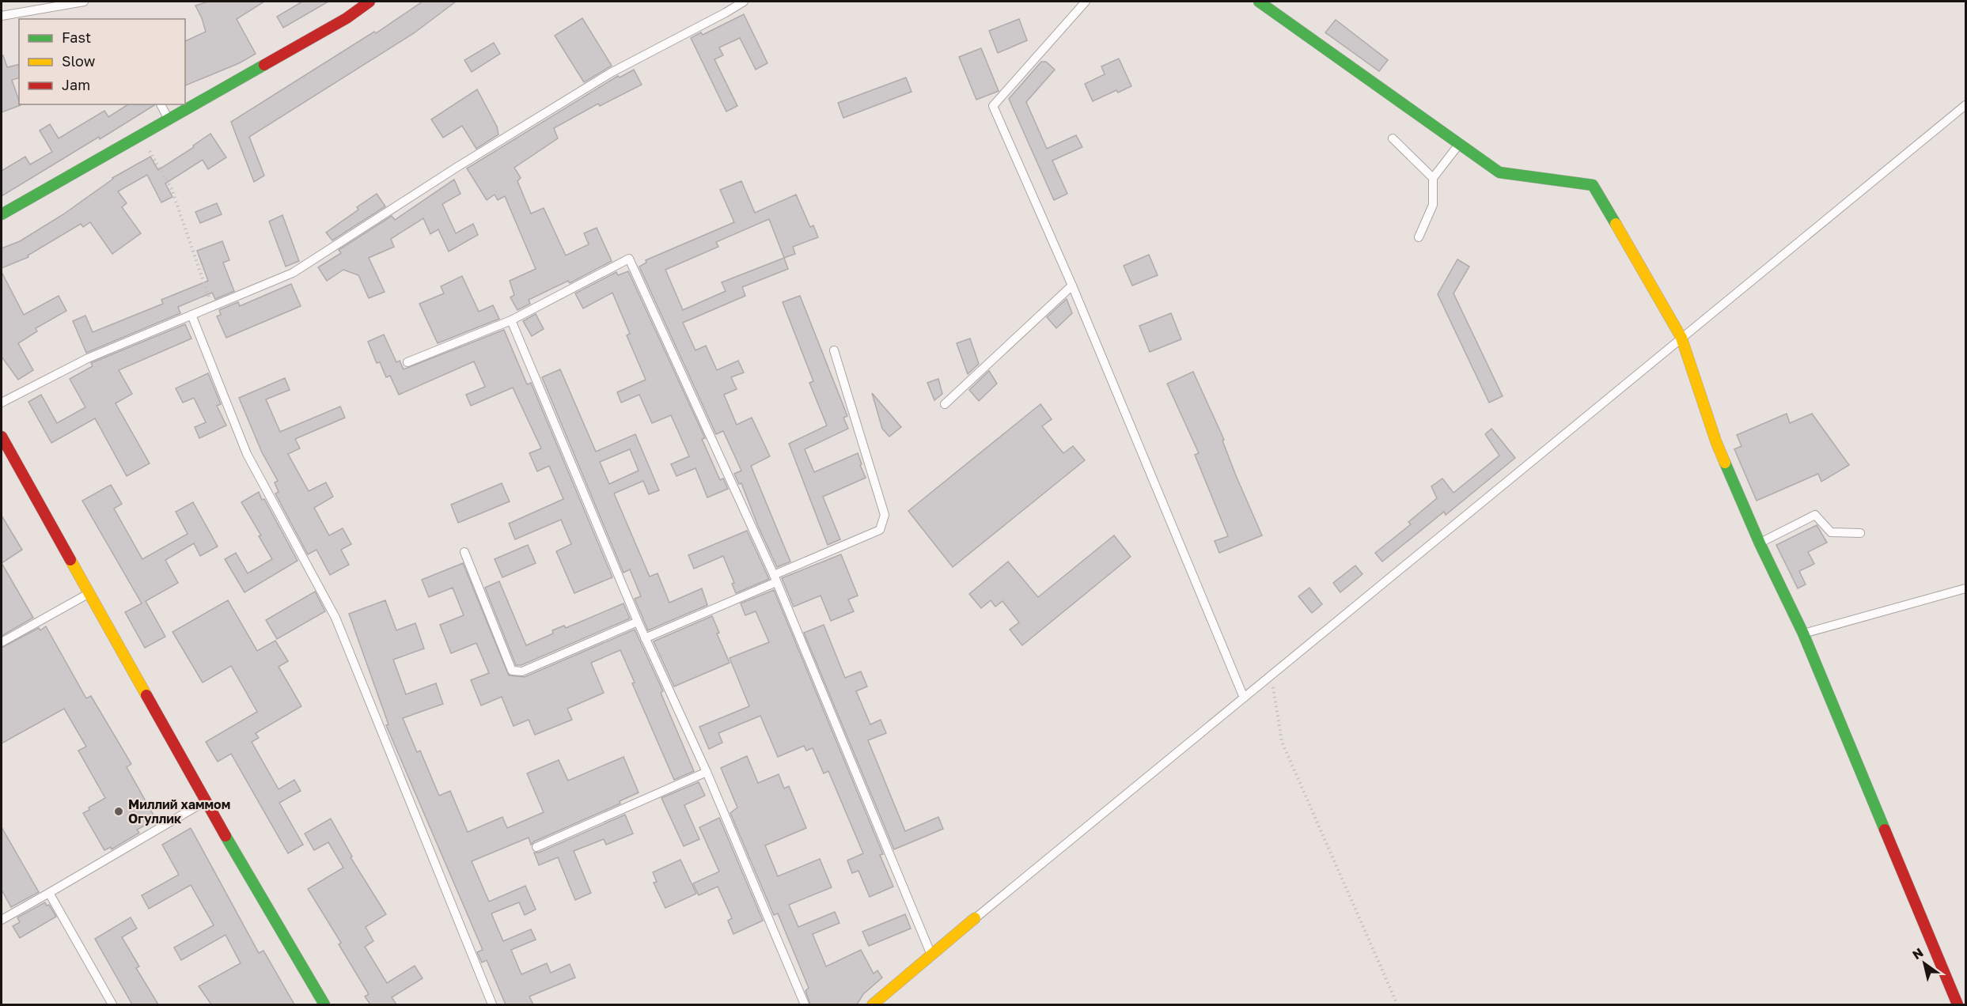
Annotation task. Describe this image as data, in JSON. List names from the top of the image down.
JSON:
{
  "places": ["Миллий хаммом Огуллик"],
  "legend": ["Fast", "Slow", "Jam"],
  "north": "top left"
}
